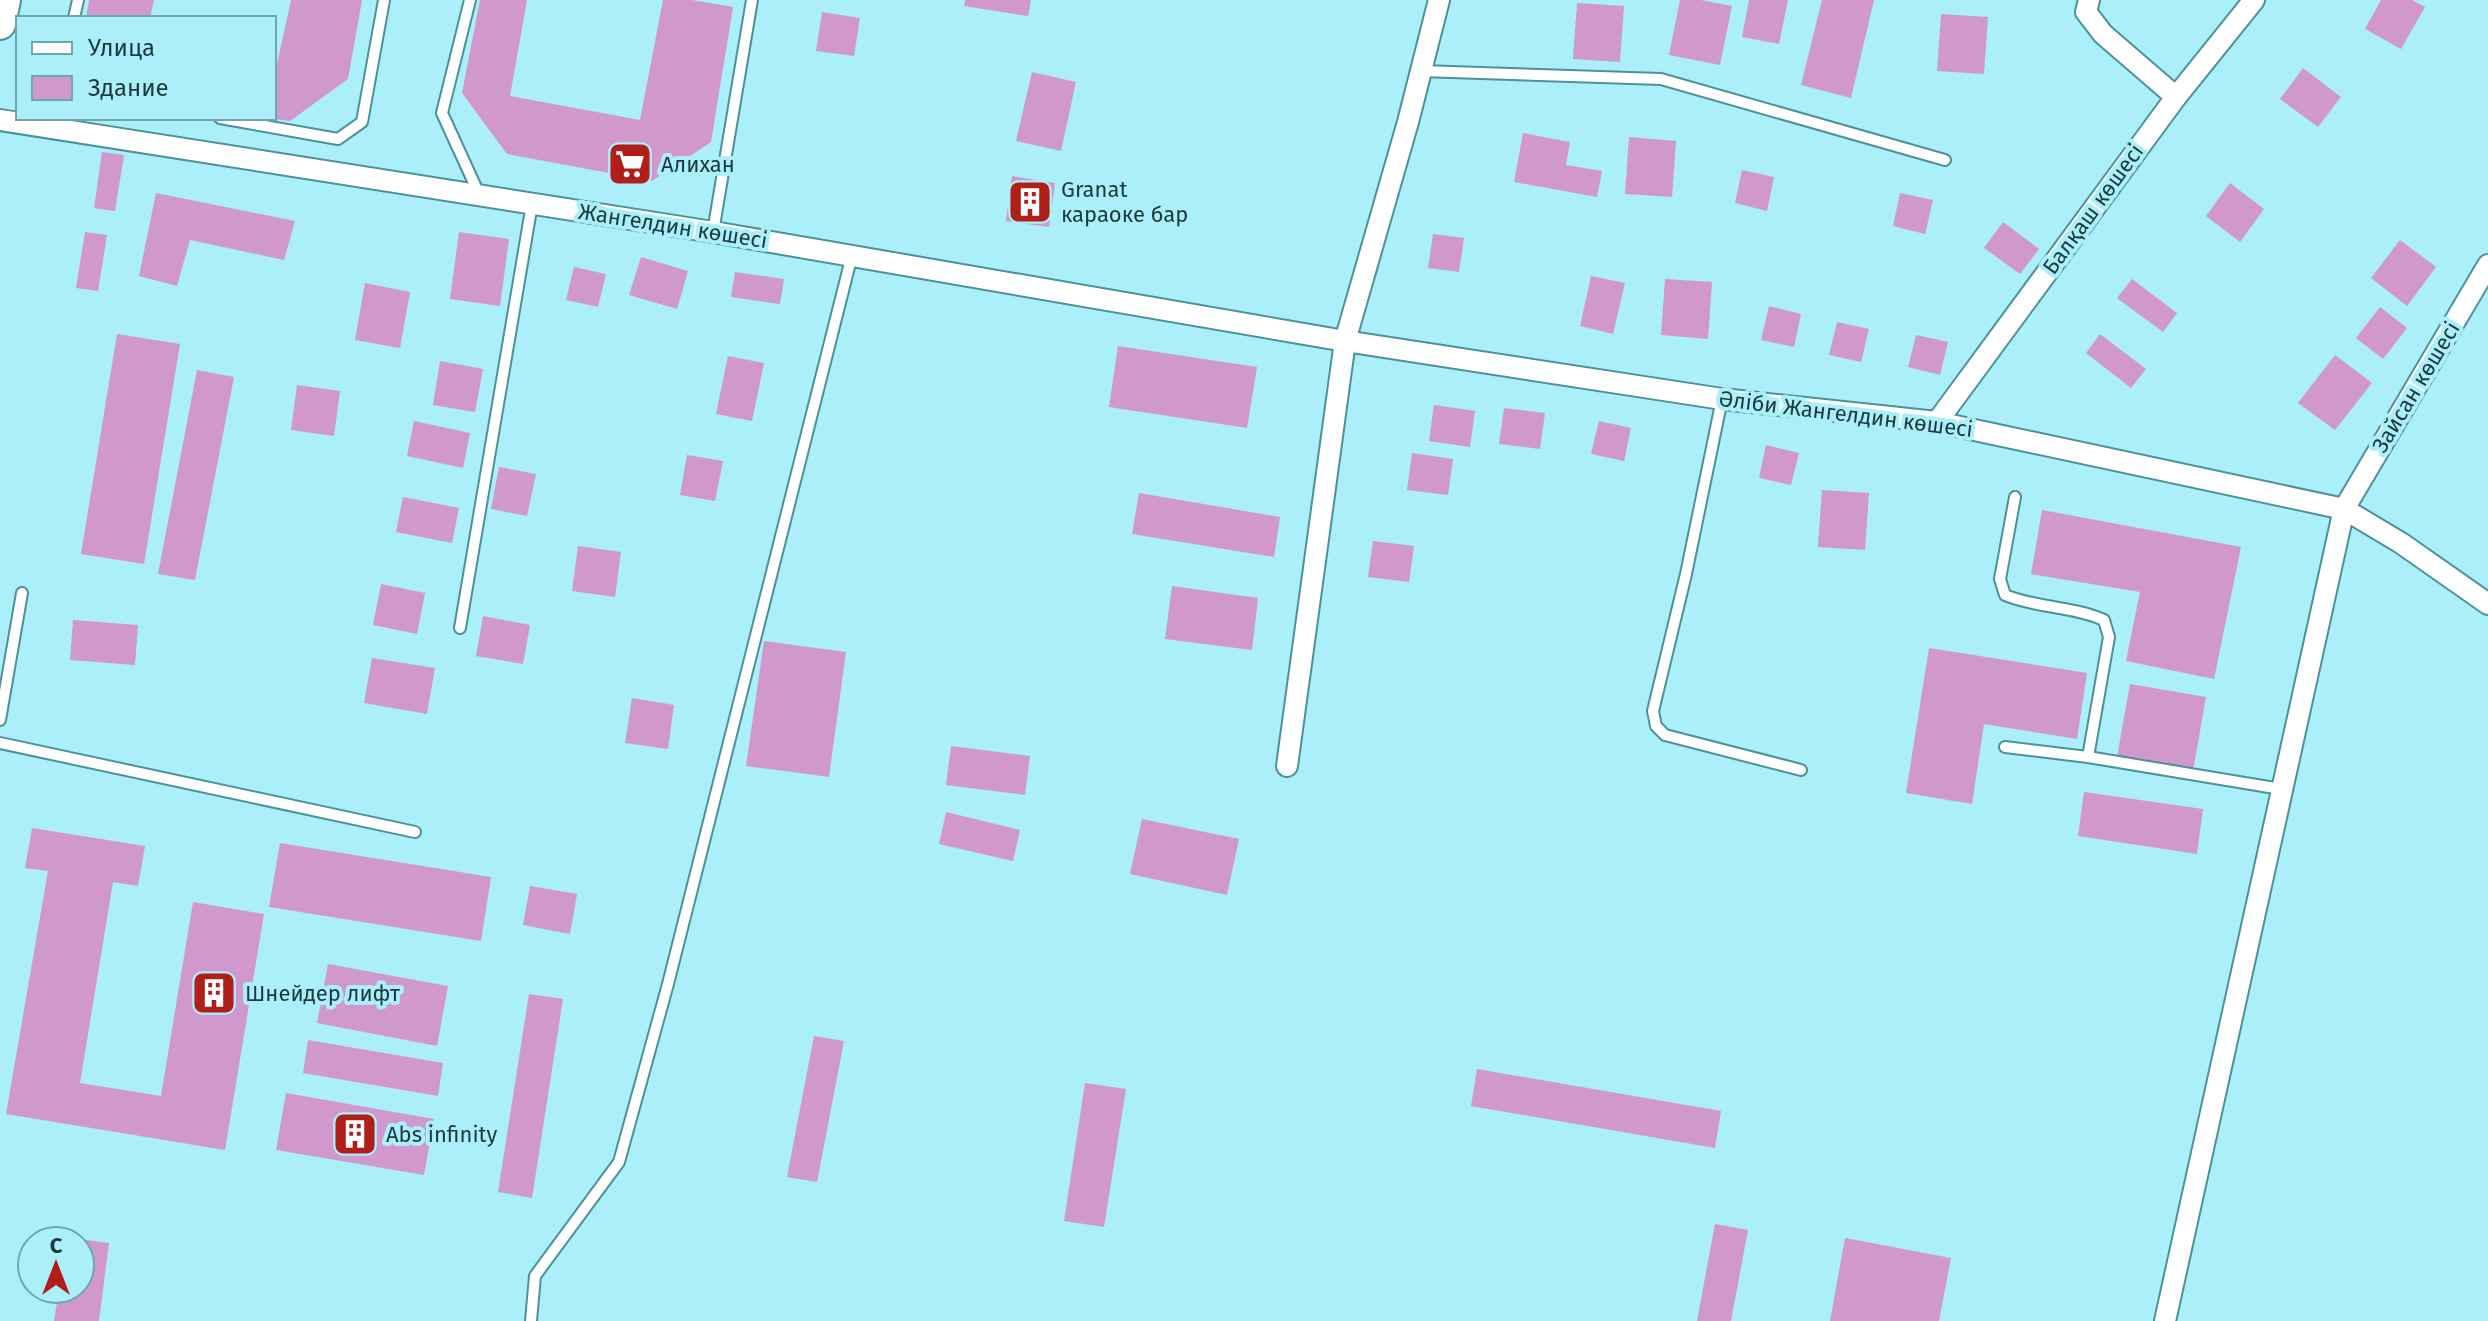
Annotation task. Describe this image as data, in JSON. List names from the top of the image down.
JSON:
{
  "streets": {
    "street": [
      "Балқаш көшесі",
      "Жангелдин көшесі",
      "Зайсан көшесі",
      "Әліби Жангелдин көшесі"
    ]
  },
  "crossings": [
    ["Балқаш көшесі", "Әліби Жангелдин көшесі"],
    ["Жангелдин көшесі", "Әліби Жангелдин көшесі"],
    ["Зайсан көшесі", "Әліби Жангелдин көшесі"]
  ],
  "places": {
    "supermarket": ["Алихан"],
    "building": ["Granat караоке бар", "Шнейдер лифт", "Abs infinity"]
  },
  "legend": ["Улица", "Здание"],
  "north": "top"
}
